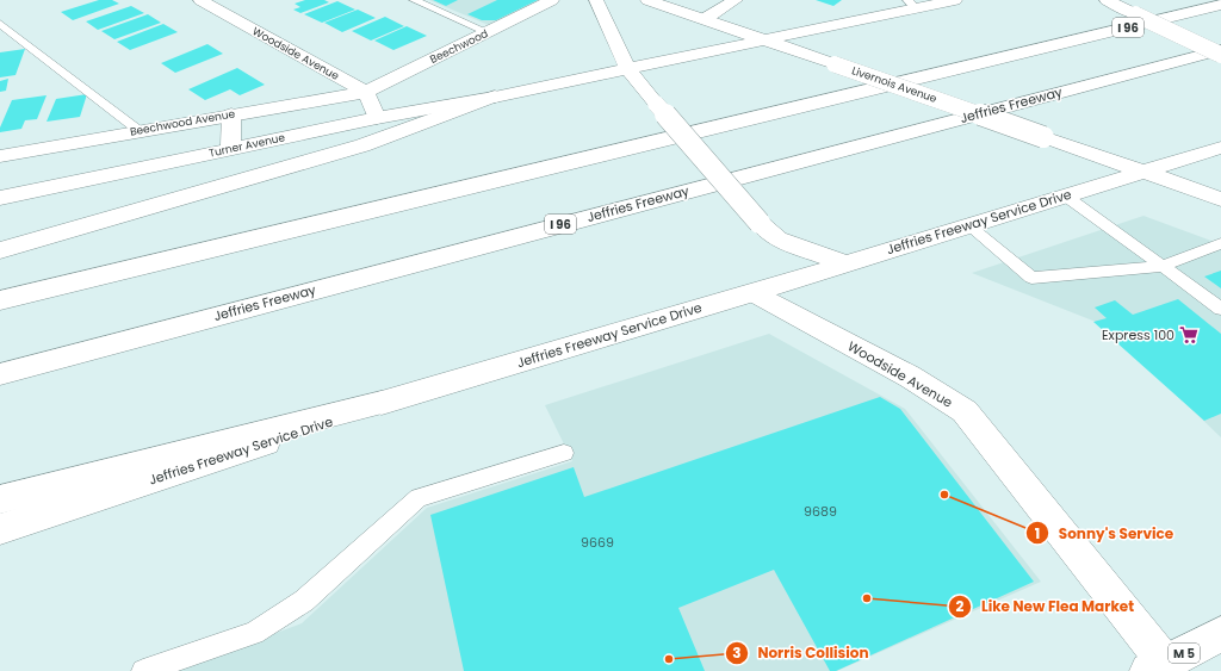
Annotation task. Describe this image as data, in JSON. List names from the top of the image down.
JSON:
{
  "streets": {
    "main road": [
      "I 96",
      "Beechwood",
      "Woodside Avenue",
      "Livernois Avenue",
      "Jeffries Freeway",
      "Beechwood Avenue",
      "Turner Avenue",
      "Jeffries Freeway Service Drive",
      "M 5"
    ]
  },
  "crossings": [
    ["Beechwood", "Woodside Avenue"],
    ["Beechwood", "Beechwood Avenue"],
    ["Woodside Avenue", "Beechwood Avenue"],
    ["Woodside Avenue", "Jeffries Freeway Service Drive"],
    ["Woodside Avenue", "M 5"],
    ["Livernois Avenue", "Jeffries Freeway Service Drive"]
  ],
  "places": {
    "supermarket": ["Express 100"],
    "other": ["Sonny's Service", "Like New Flea Market", "Norris Collision"]
  },
  "house_numbers": ["9689", "9669"]
}
